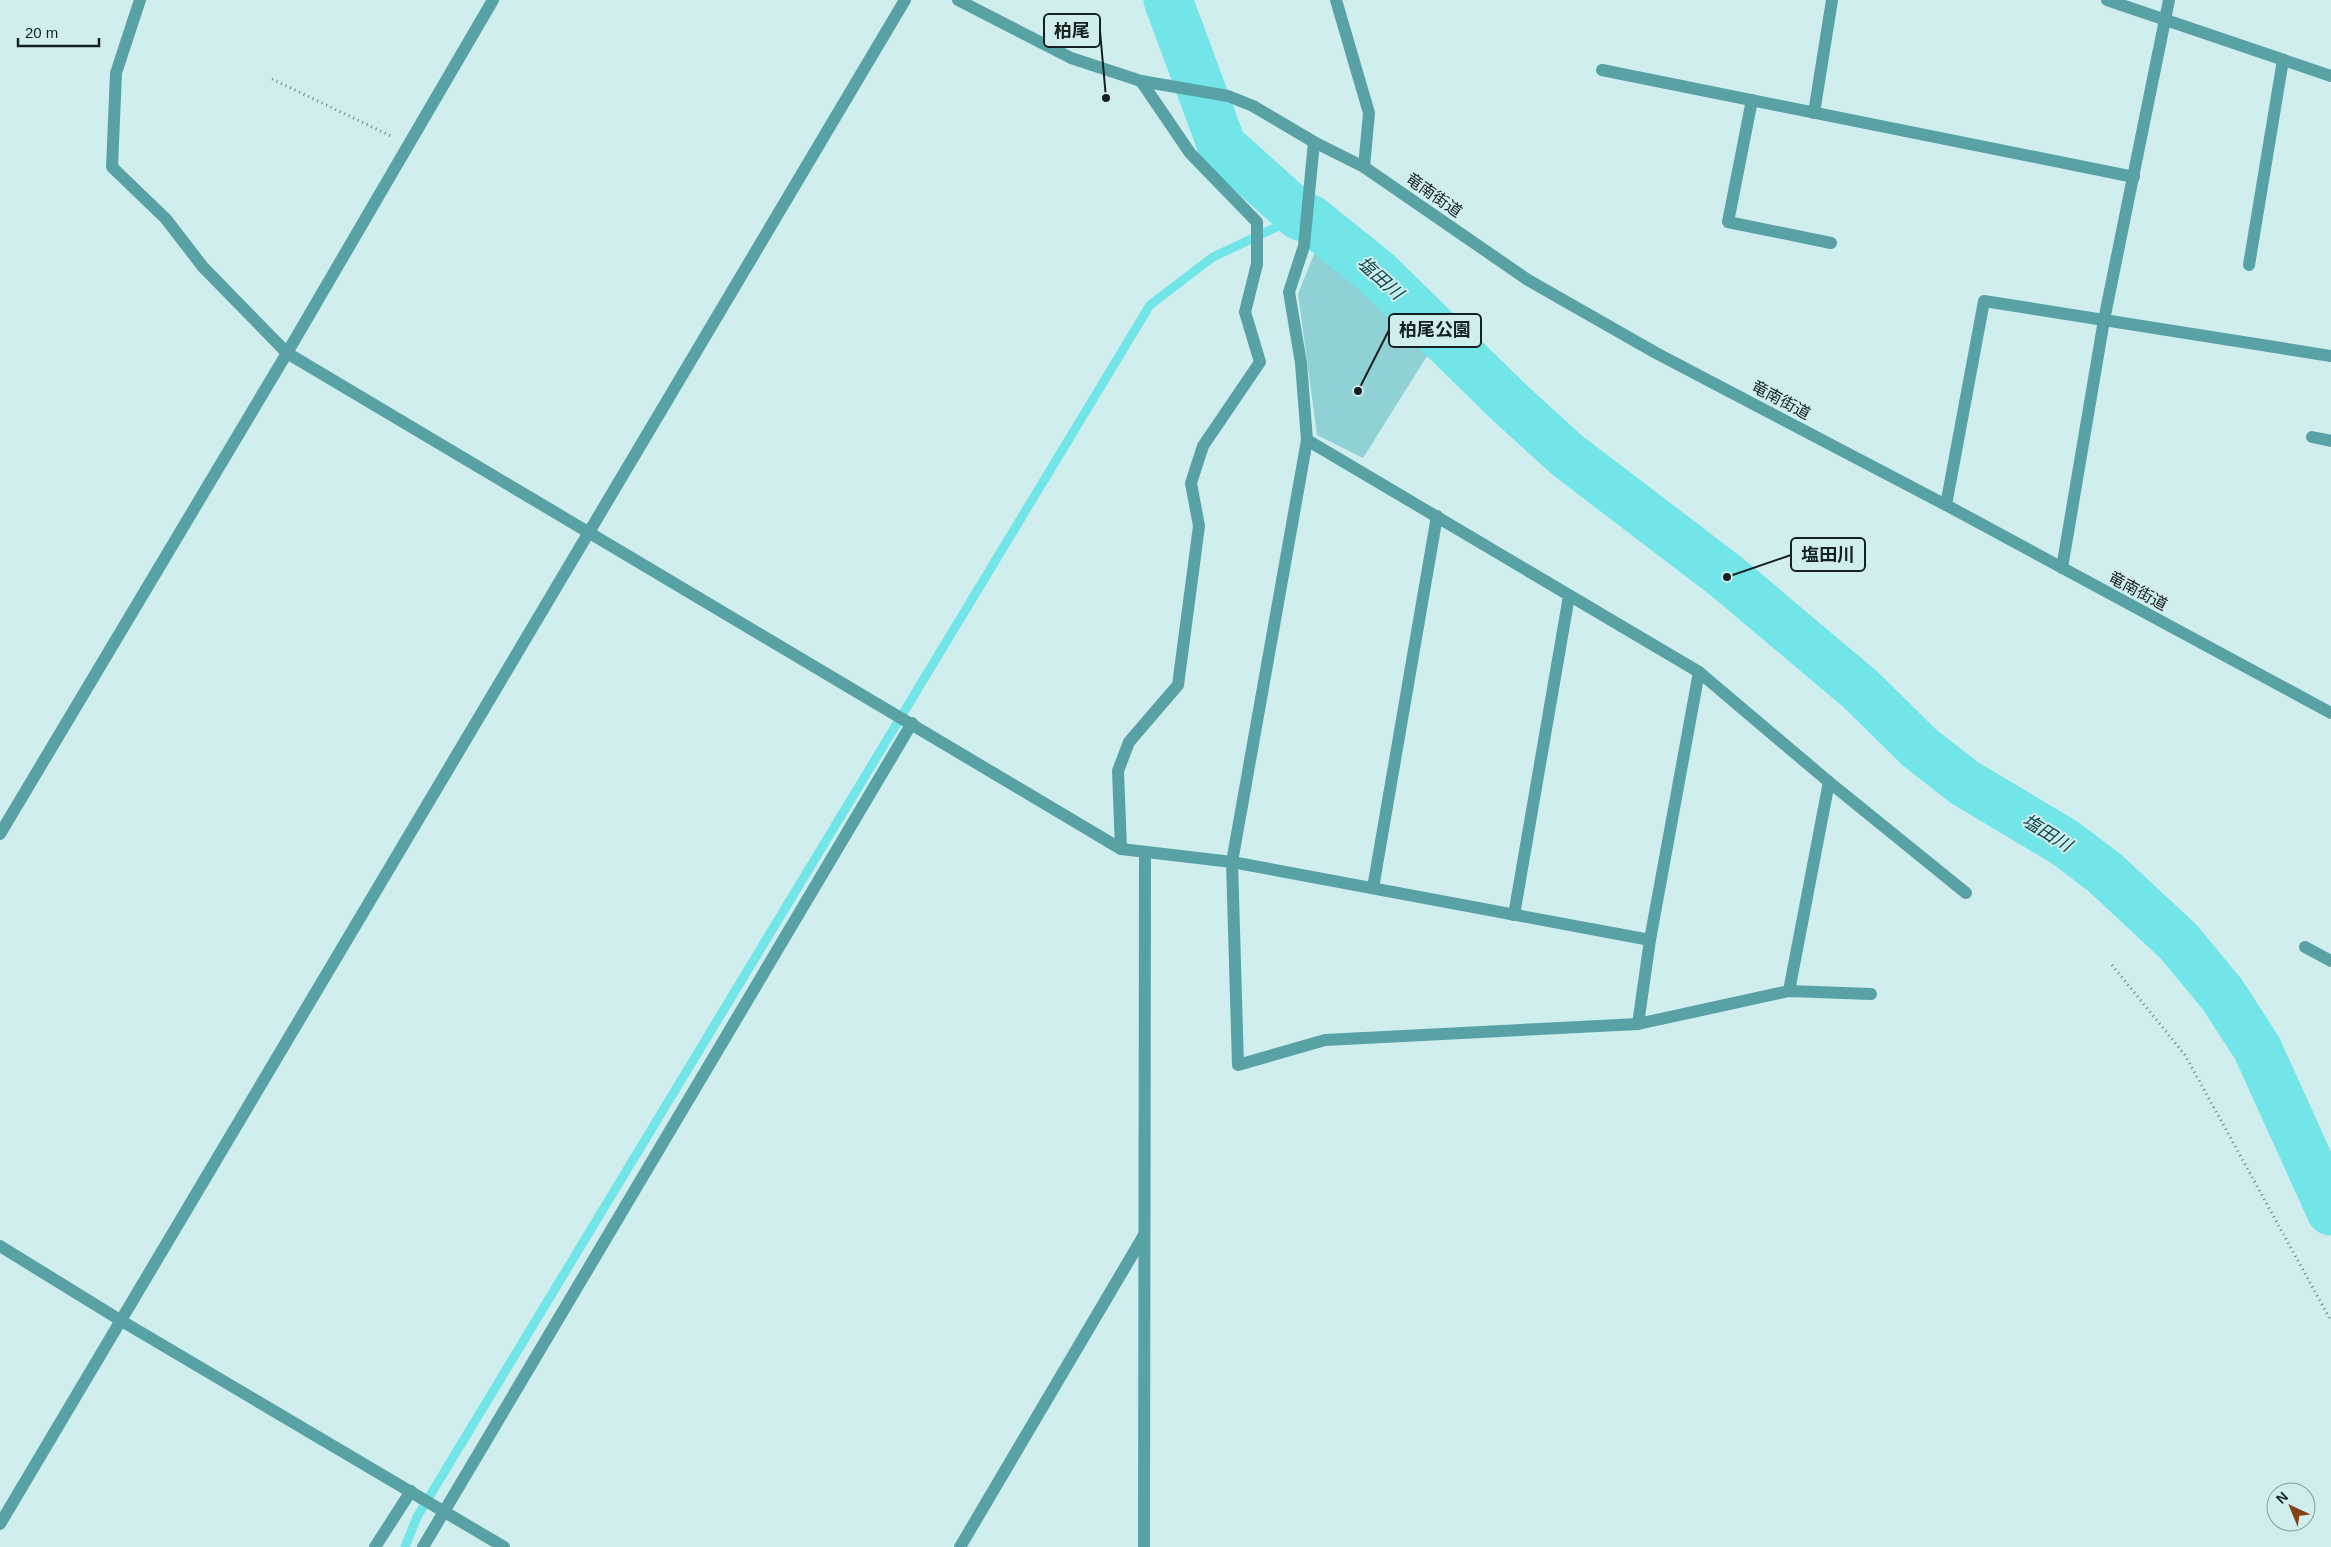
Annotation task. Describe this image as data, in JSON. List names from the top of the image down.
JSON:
{
  "streets": {
    "street": ["竜南街道"]
  },
  "water": ["塩田川"],
  "places": ["柏尾", "柏尾公園", "塩田川"],
  "scale_bar": "20 m",
  "north": "top left"
}
